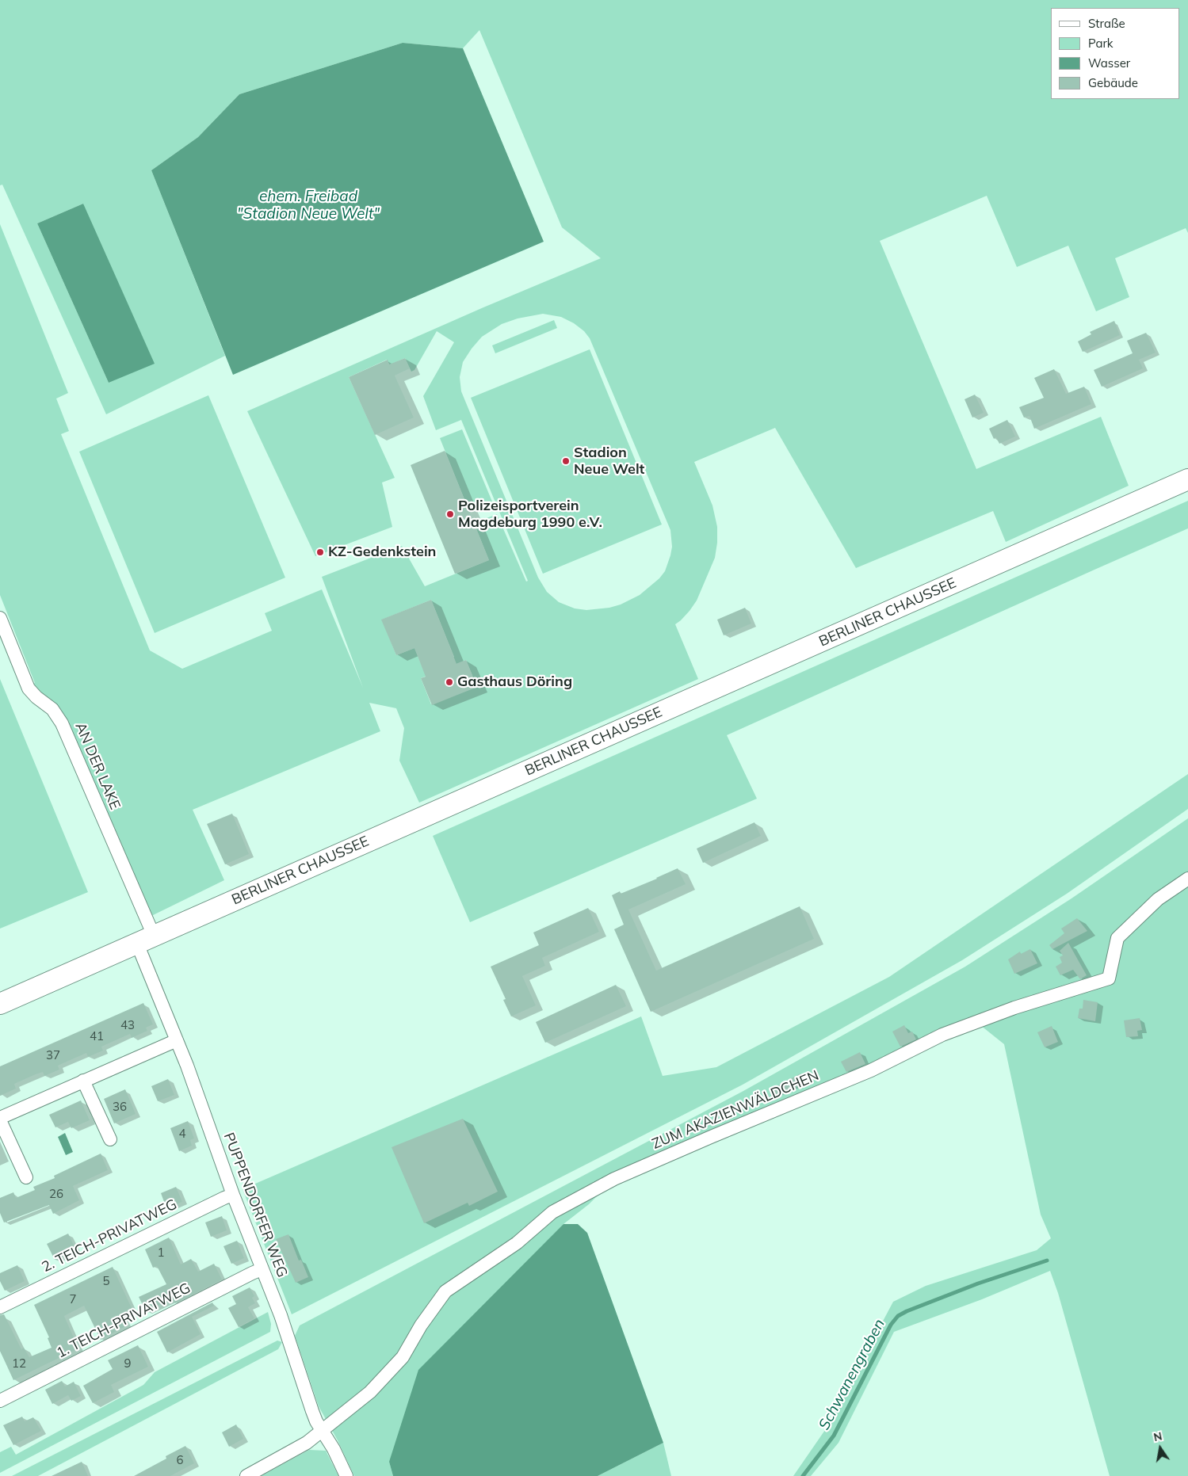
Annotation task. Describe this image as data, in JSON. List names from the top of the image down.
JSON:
{
  "streets": {
    "main road": ["BERLINER CHAUSSEE"],
    "street": [
      "AN DER LAKE",
      "ZUM AKAZIENWÄLDCHEN",
      "PUPPENDORFER WEG",
      "2. TEICH-PRIVATWEG",
      "1. TEICH-PRIVATWEG"
    ]
  },
  "crossings": [
    ["BERLINER CHAUSSEE", "AN DER LAKE"],
    ["BERLINER CHAUSSEE", "PUPPENDORFER WEG"],
    ["AN DER LAKE", "PUPPENDORFER WEG"],
    ["ZUM AKAZIENWÄLDCHEN", "PUPPENDORFER WEG"],
    ["PUPPENDORFER WEG", "2. TEICH-PRIVATWEG"],
    ["PUPPENDORFER WEG", "1. TEICH-PRIVATWEG"]
  ],
  "water": ["ehem. Freibad \"Stadion Neue Welt\"", "Schwanengraben"],
  "places": [
    "Stadion Neue Welt",
    "Polizeisportverein Magdeburg 1990 e.V.",
    "KZ-Gedenkstein",
    "Gasthaus Döring"
  ],
  "house_numbers": [
    "43",
    "41",
    "37",
    "36",
    "4",
    "26",
    "1",
    "5",
    "7",
    "12",
    "9",
    "6"
  ],
  "legend": [
    "Straße",
    "Park",
    "Wasser",
    "Gebäude"
  ],
  "north": "top"
}
